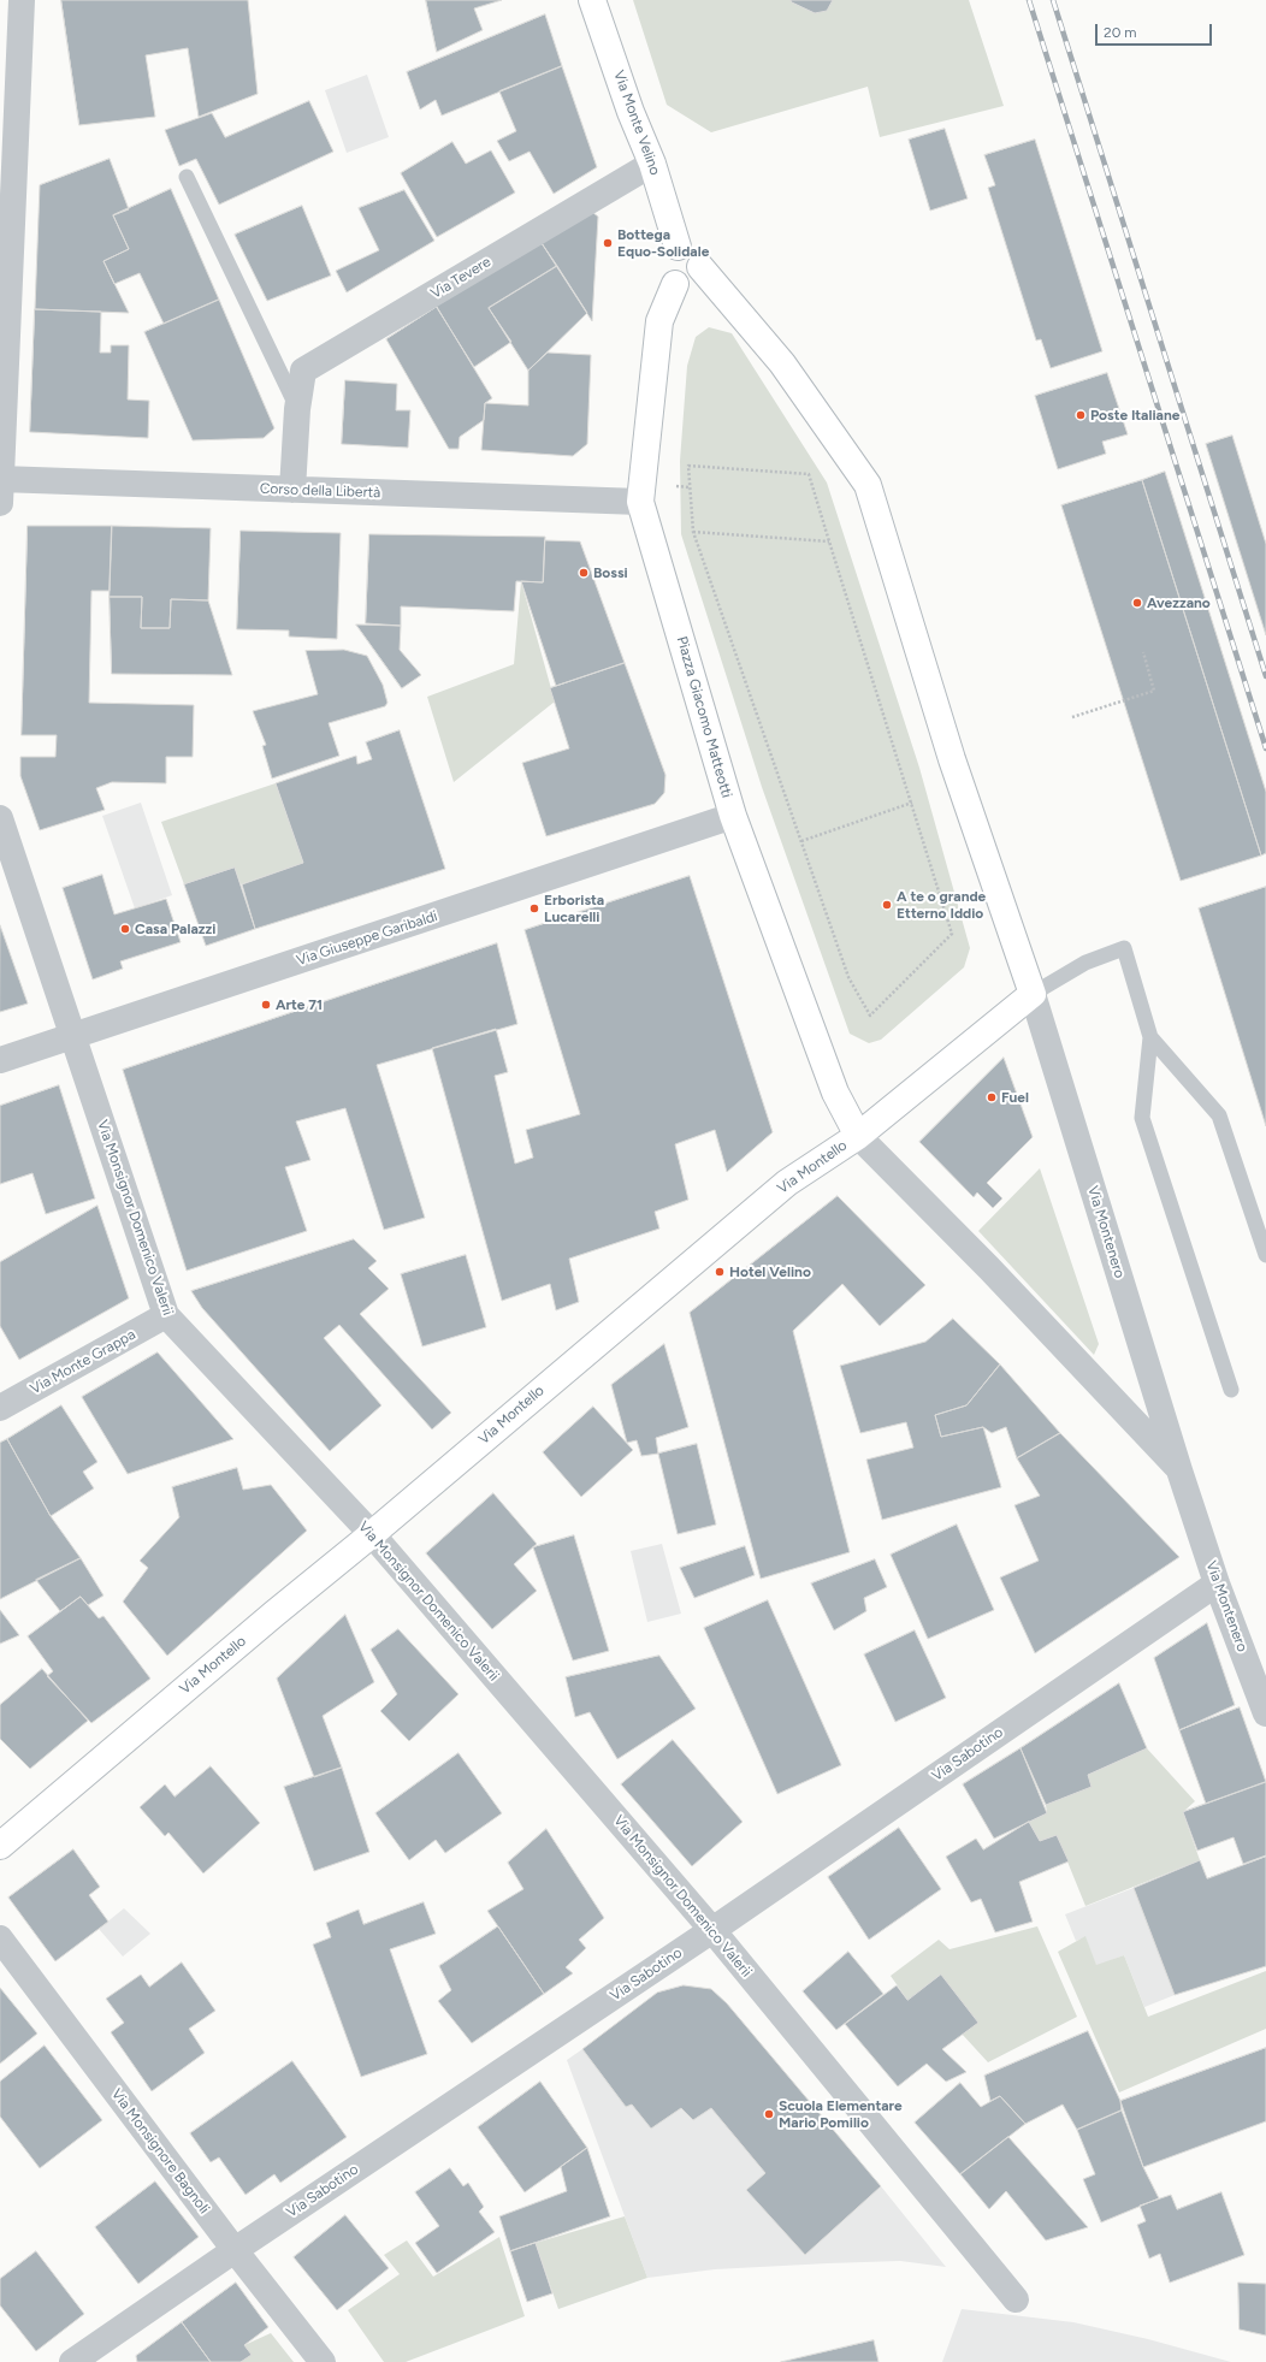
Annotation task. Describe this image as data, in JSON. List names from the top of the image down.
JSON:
{
  "streets": {
    "street": [
      "Via Monte Velino",
      "Via Tevere",
      "Corso della Libertà",
      "Piazza Giacomo Matteotti",
      "Via Giuseppe Garibaldi",
      "Via Montello",
      "Via Monsignor Domenico Valerii",
      "Via Montenero",
      "Via Monte Grappa",
      "Via Sabotino",
      "Via Monsignore Bagnoli"
    ]
  },
  "crossings": [
    ["Via Monte Velino", "Via Tevere"],
    ["Via Monte Velino", "Piazza Giacomo Matteotti"],
    ["Via Tevere", "Corso della Libertà"],
    ["Corso della Libertà", "Piazza Giacomo Matteotti"],
    ["Piazza Giacomo Matteotti", "Via Giuseppe Garibaldi"],
    ["Piazza Giacomo Matteotti", "Via Montello"],
    ["Piazza Giacomo Matteotti", "Via Montenero"],
    ["Via Giuseppe Garibaldi", "Via Monsignor Domenico Valerii"],
    ["Via Montello", "Via Monsignor Domenico Valerii"],
    ["Via Montello", "Via Montenero"],
    ["Via Monsignor Domenico Valerii", "Via Monte Grappa"],
    ["Via Monsignor Domenico Valerii", "Via Sabotino"],
    ["Via Montenero", "Via Sabotino"],
    ["Via Sabotino", "Via Monsignore Bagnoli"]
  ],
  "places": [
    "Bottega Equo-Solidale",
    "Poste Italiane",
    "Bossi",
    "Avezzano",
    "A te o grande Etterno Iddio",
    "Erborista Lucarelli",
    "Casa Palazzi",
    "Arte 71",
    "Fuel",
    "Hotel Velino",
    "Scuola Elementare Mario Pomilio"
  ],
  "scale_bar": "20 m"
}
